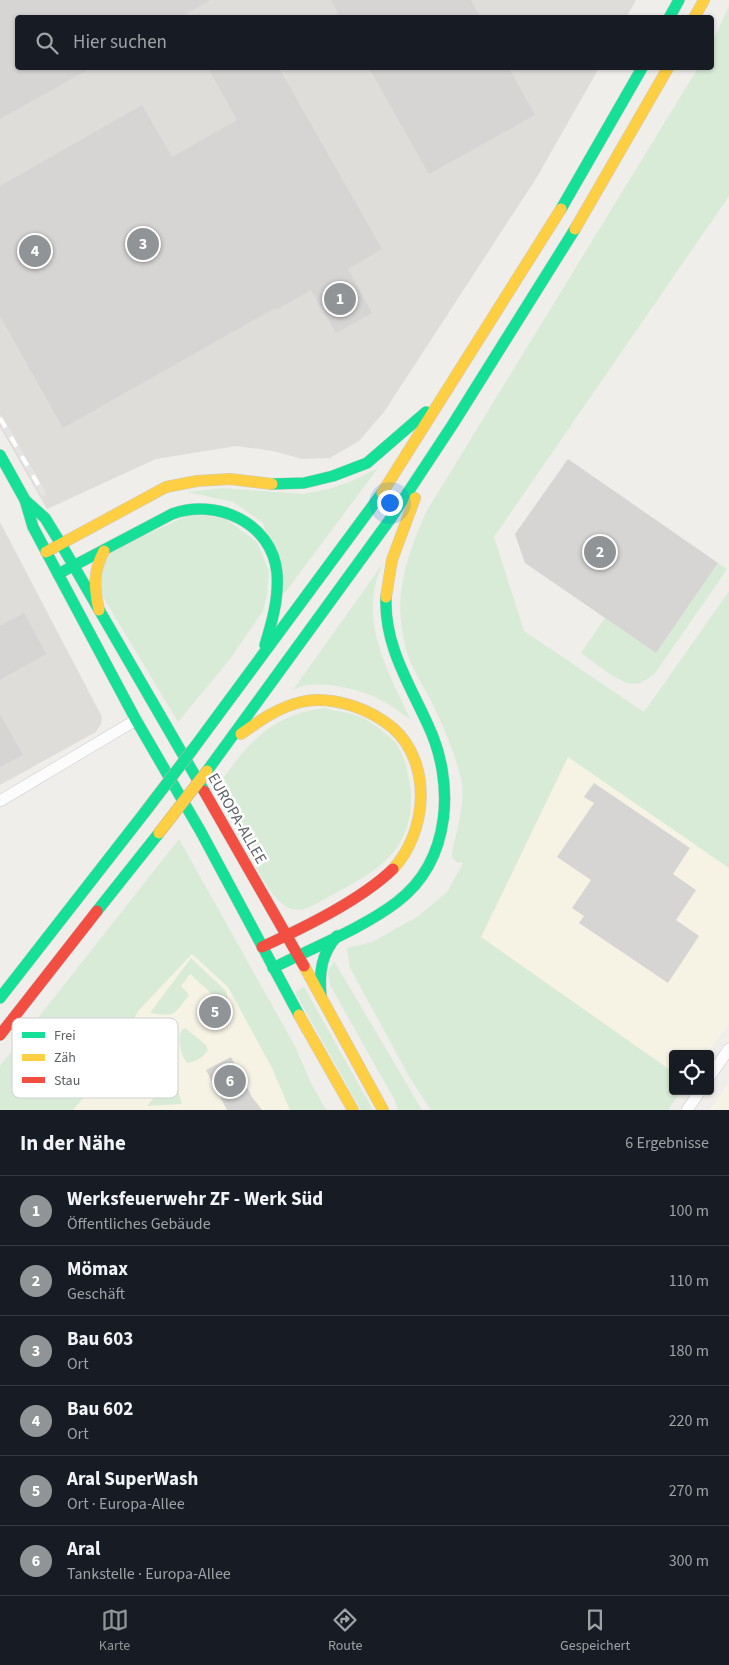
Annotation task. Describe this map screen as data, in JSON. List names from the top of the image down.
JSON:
{
  "streets": {
    "main road": ["EUROPA-ALLEE"]
  },
  "legend": ["Frei", "Zäh", "Stau"],
  "page": {
    "search": "Hier suchen",
    "pins": [
      "3",
      "4",
      "1",
      "2",
      "5",
      "6"
    ],
    "heading": ["In der Nähe", "6 Ergebnisse"],
    "list": [
      {
        "mark": "1",
        "name": "Werksfeuerwehr ZF - Werk Süd",
        "note": "Öffentliches Gebäude",
        "value": "100 m"
      },
      {
        "mark": "2",
        "name": "Mömax",
        "note": "Geschäft",
        "value": "110 m"
      },
      {
        "mark": "3",
        "name": "Bau 603",
        "note": "Ort",
        "value": "180 m"
      },
      {
        "mark": "4",
        "name": "Bau 602",
        "note": "Ort",
        "value": "220 m"
      },
      {
        "mark": "5",
        "name": "Aral SuperWash",
        "note": "Ort · Europa-Allee",
        "value": "270 m"
      },
      {
        "mark": "6",
        "name": "Aral",
        "note": "Tankstelle · Europa-Allee",
        "value": "300 m"
      }
    ],
    "nav": ["Karte", "Route", "Gespeichert"]
  }
}
